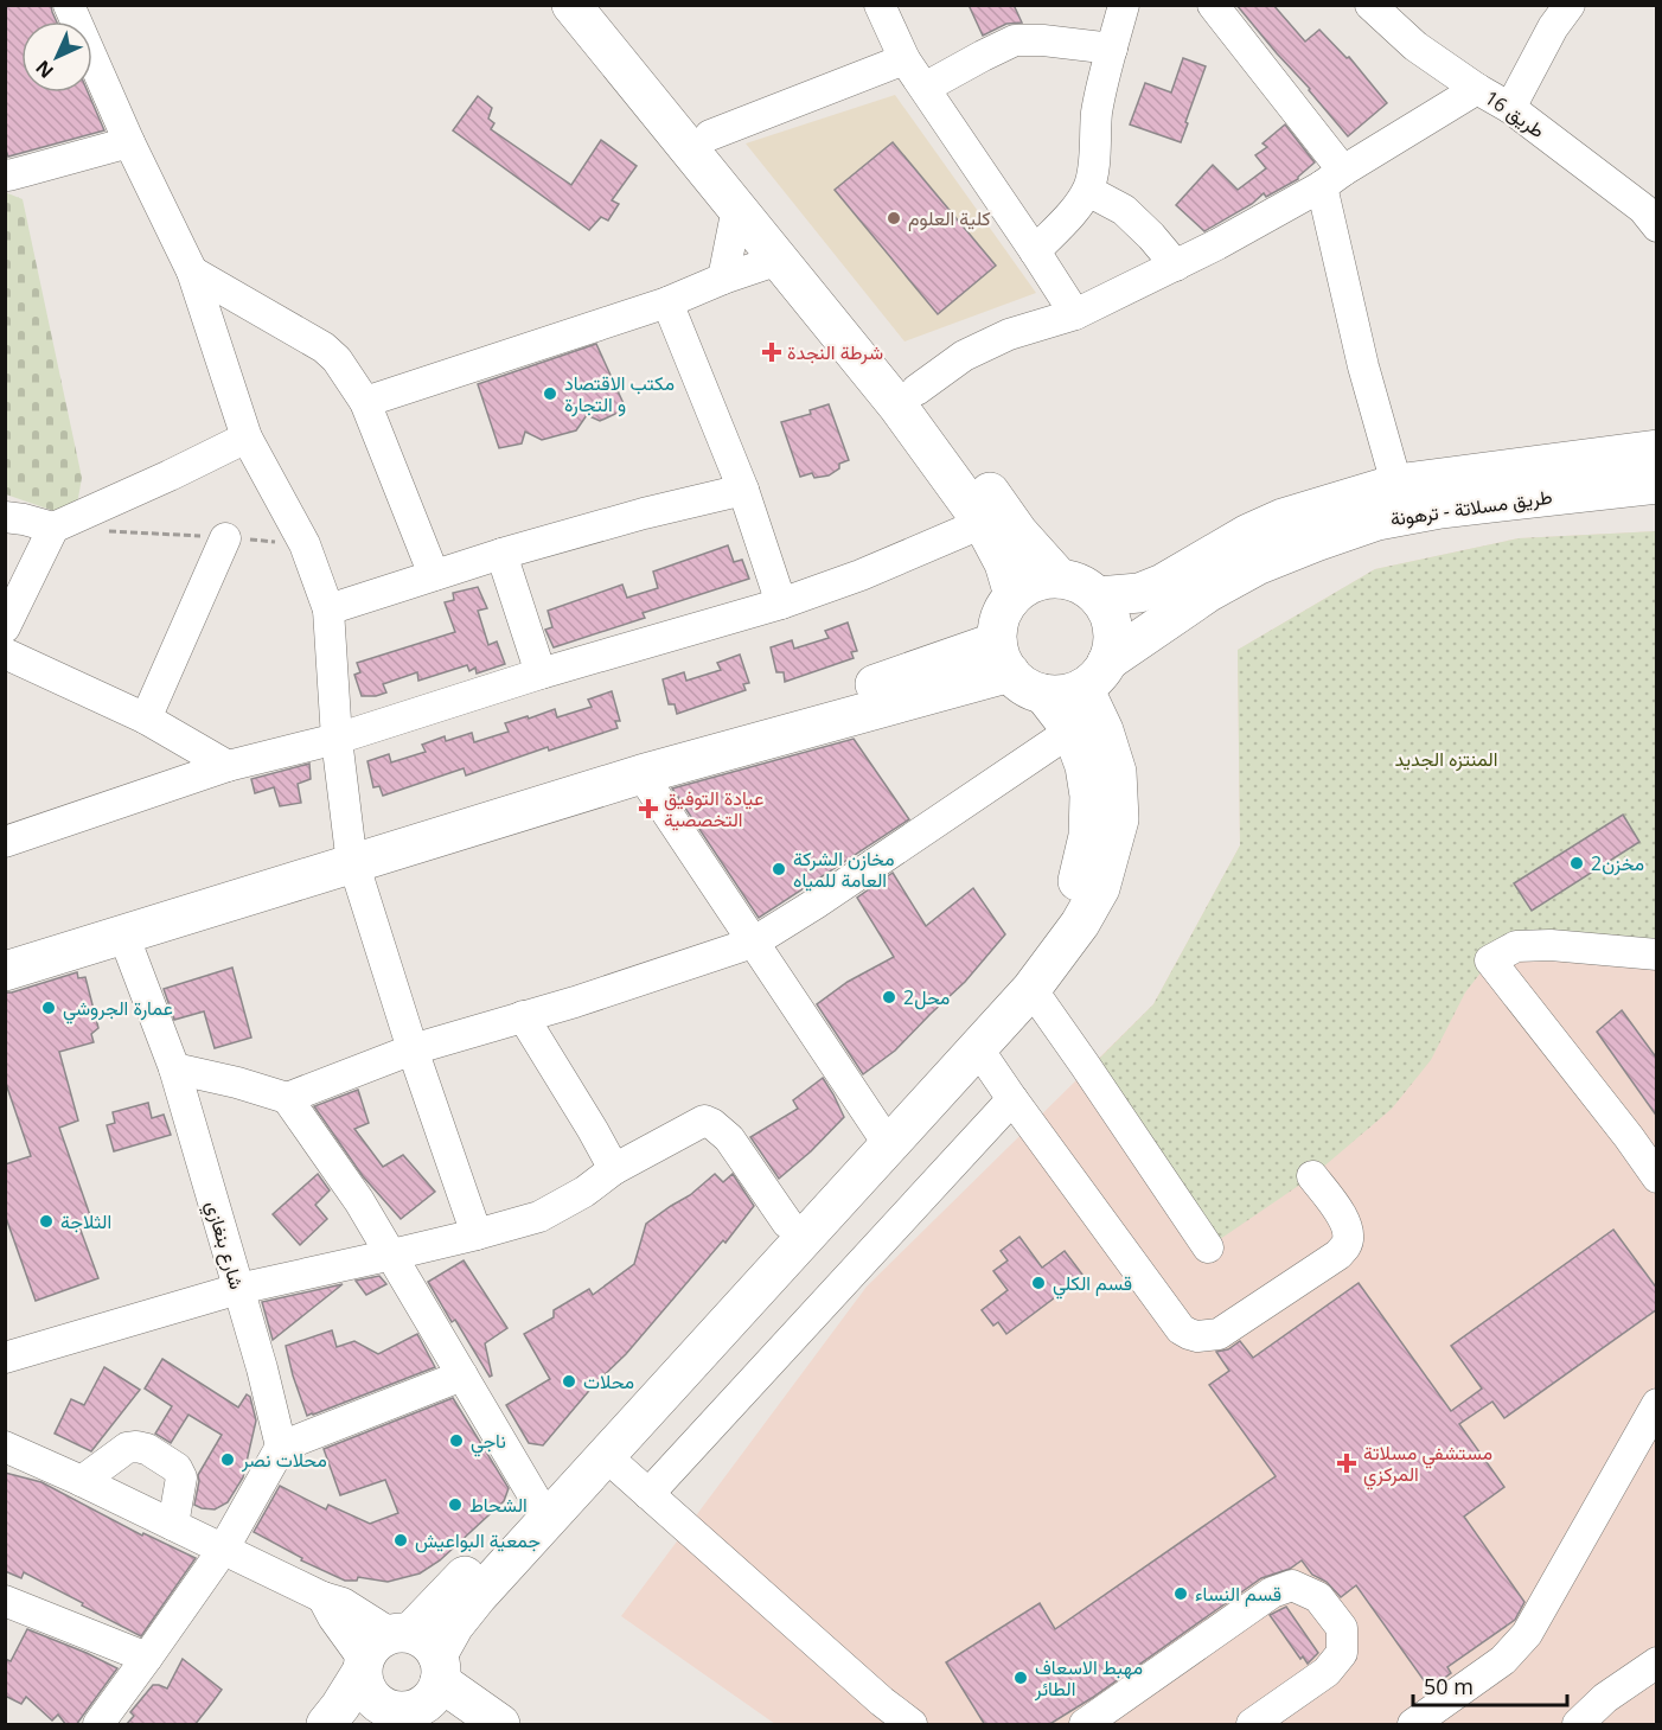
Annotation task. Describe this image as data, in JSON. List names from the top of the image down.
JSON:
{
  "streets": {
    "main road": ["طريق مسلاتة - ترهونة"],
    "street": ["طريق 16", "شارع بنغازي"]
  },
  "parks": ["المنتزه الجديد"],
  "places": {
    "other": [
      "كلية العلوم",
      "مكتب الاقتصاد و التجارة",
      "مخزن2",
      "مخازن الشركة العامة للمياه",
      "محل2",
      "عمارة الجروشي",
      "الثلاجة",
      "قسم الكلي",
      "محلات",
      "ناجي",
      "محلات نصر",
      "الشحاط",
      "جمعية البواعيش",
      "قسم النساء",
      "مهبط الاسعاف الطائر"
    ],
    "health": ["شرطة النجدة", "عيادة التوفيق التخصصية", "مستشفي مسلاتة المركزي"]
  },
  "scale_bar": "50 m",
  "north": "bottom left"
}
